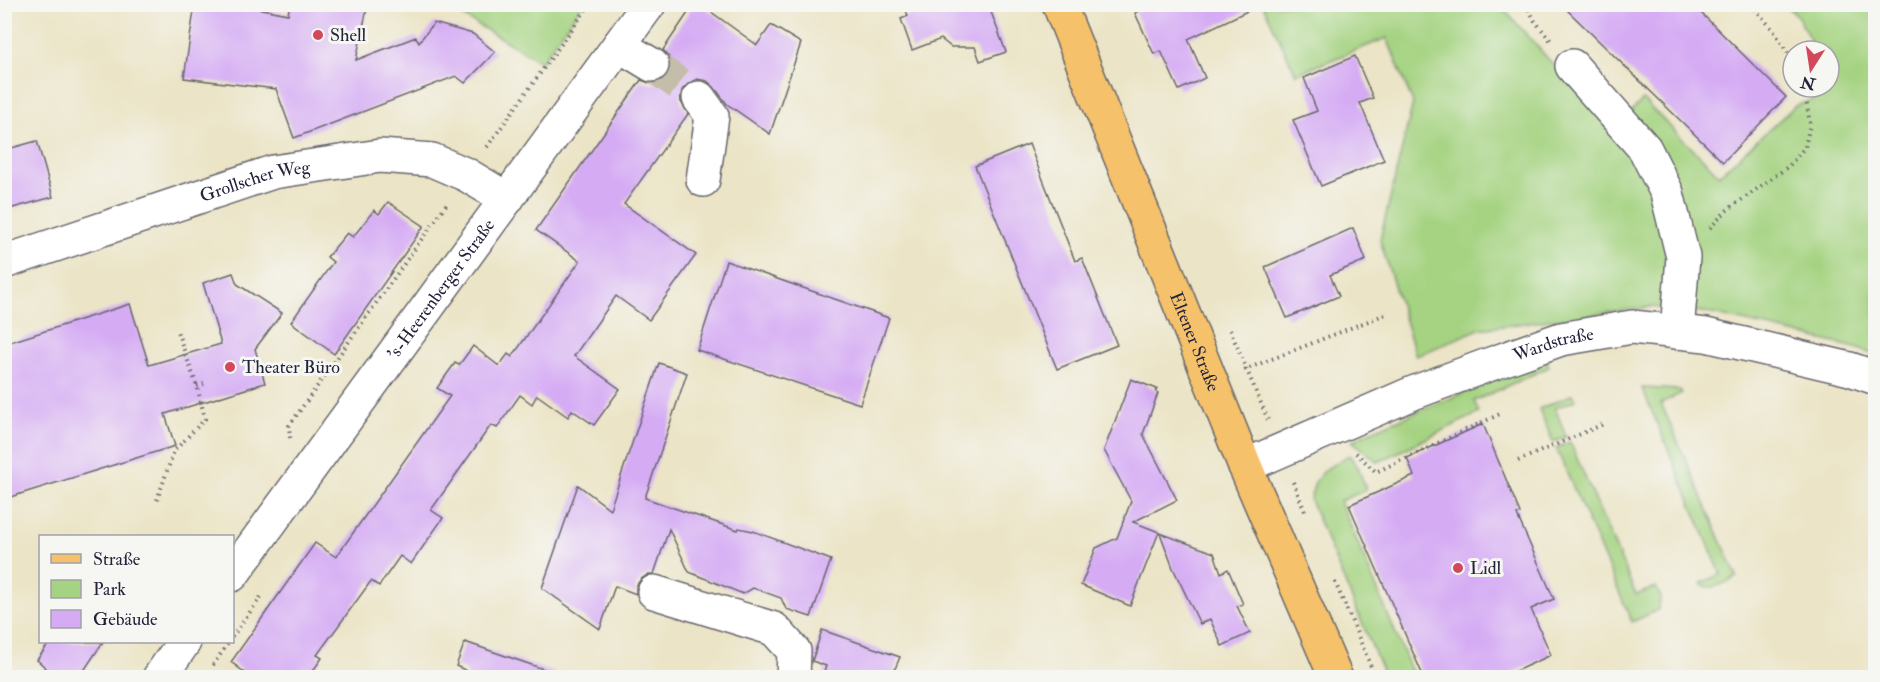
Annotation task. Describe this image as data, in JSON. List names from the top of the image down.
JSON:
{
  "streets": {
    "main road": ["Eltener Straße"],
    "street": ["Grollscher Weg", "'s-Heerenberger Straße", "Wardstraße"]
  },
  "crossings": [
    ["Grollscher Weg", "'s-Heerenberger Straße"],
    ["Eltener Straße", "Wardstraße"]
  ],
  "places": ["Shell", "Theater Büro", "Lidl"],
  "legend": ["Straße", "Park", "Gebäude"],
  "north": "bottom"
}
